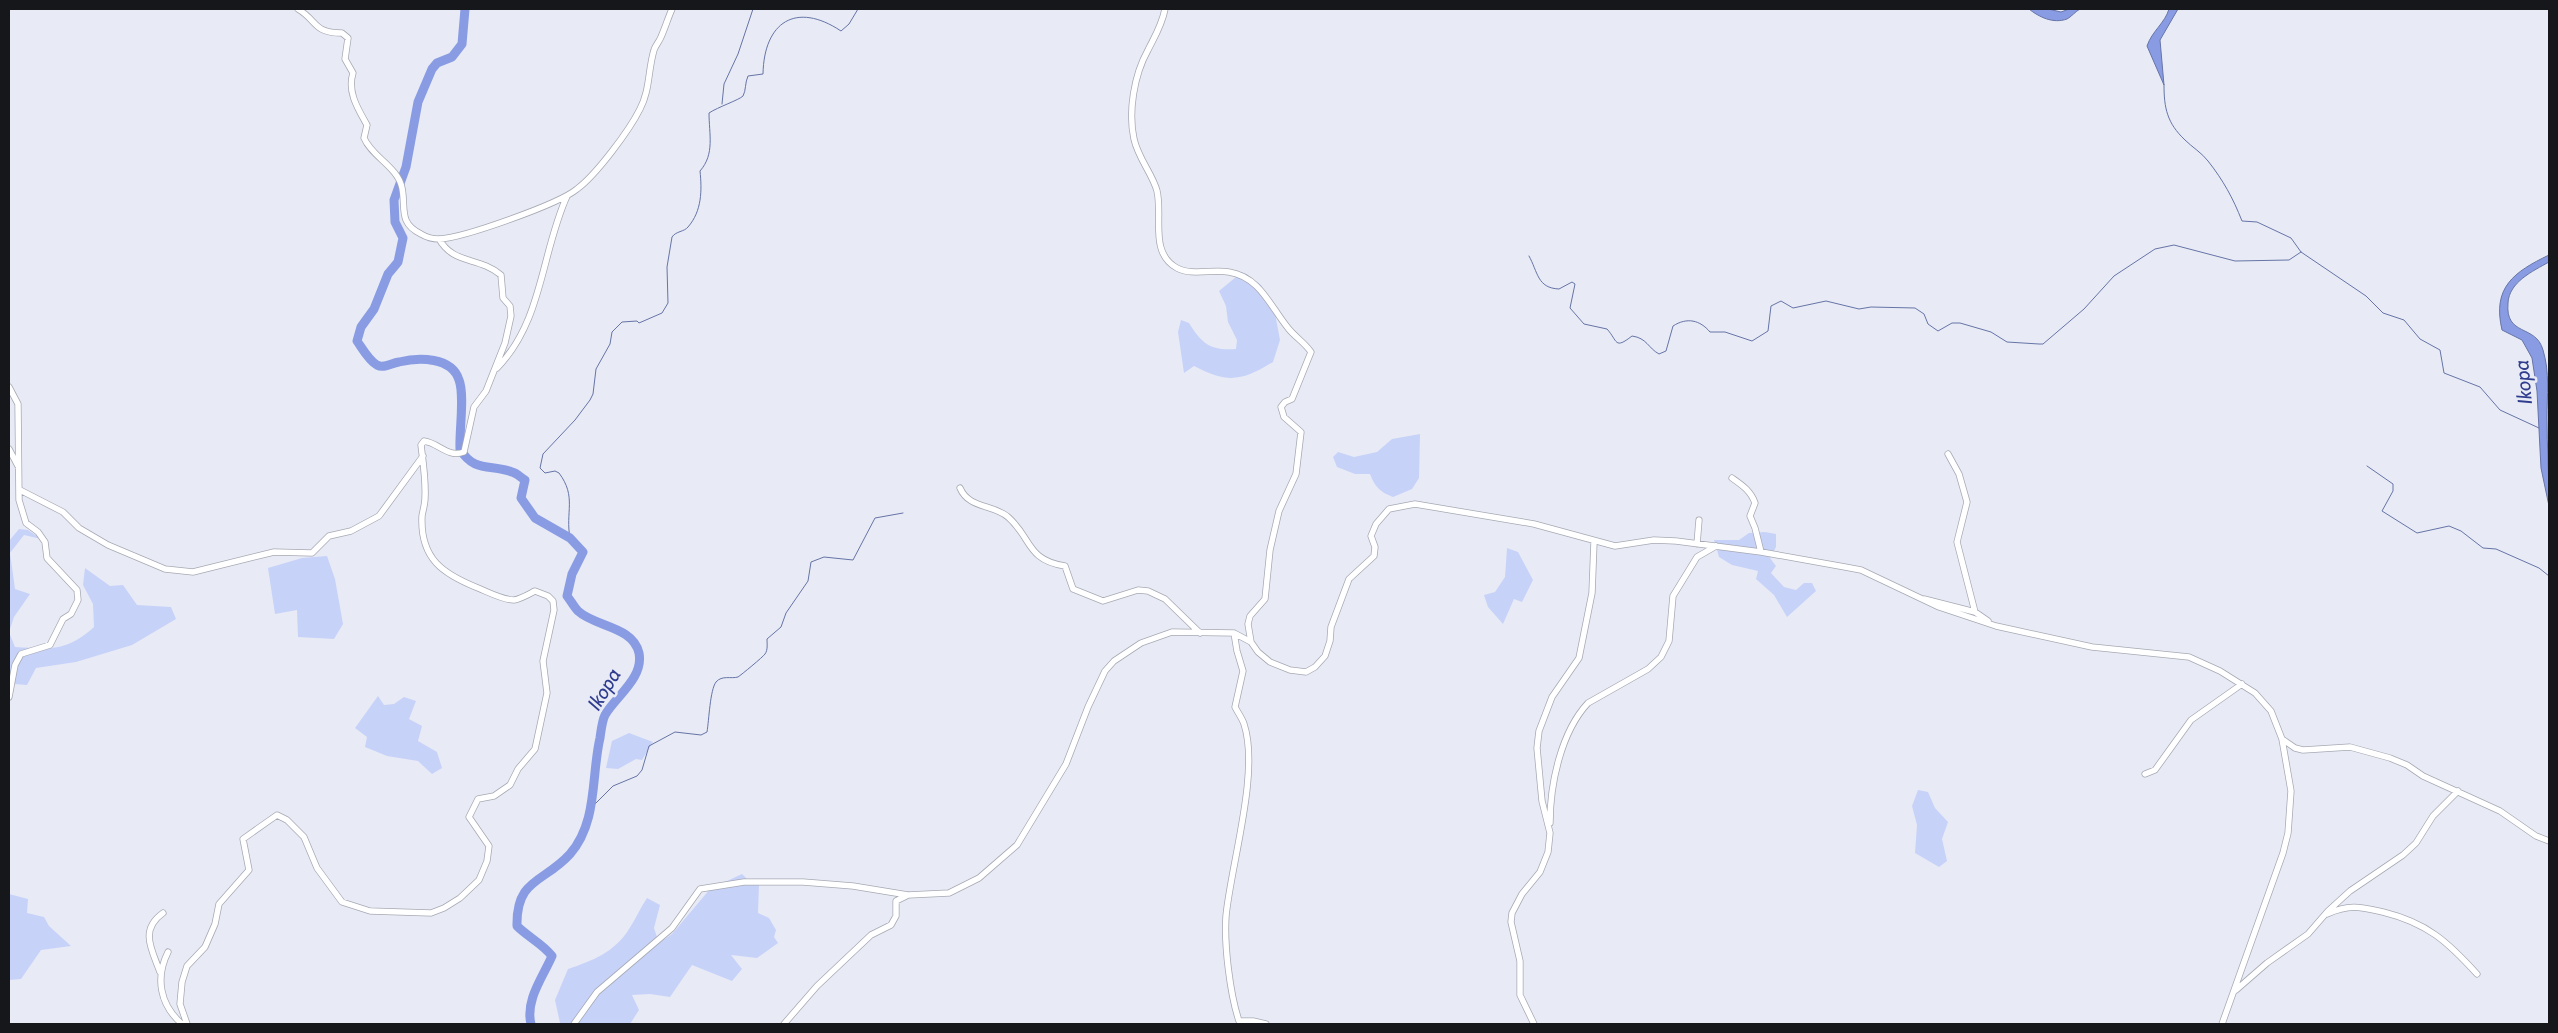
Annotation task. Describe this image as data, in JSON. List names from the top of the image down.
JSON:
{
  "water": ["Ikopa"]
}
